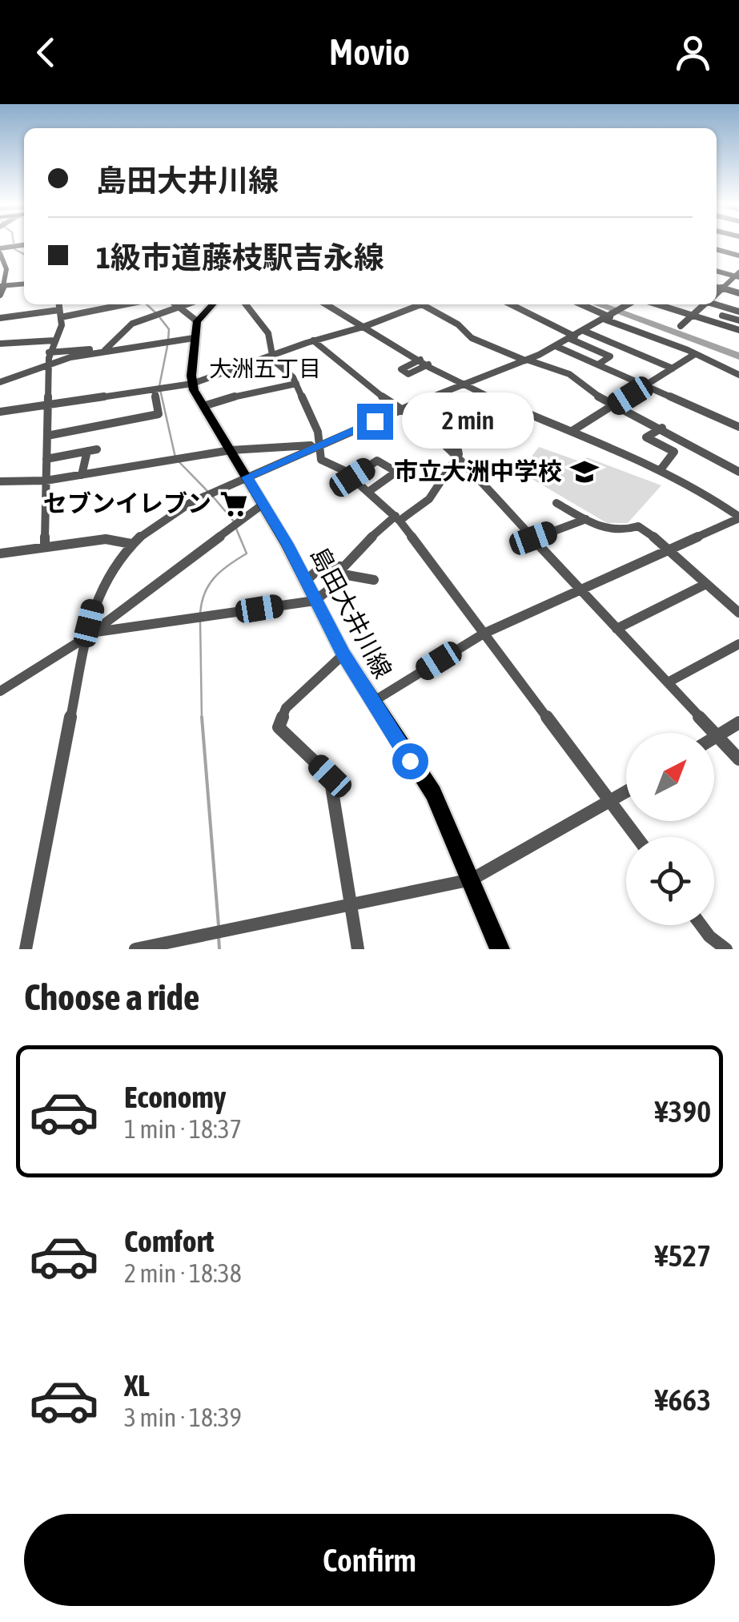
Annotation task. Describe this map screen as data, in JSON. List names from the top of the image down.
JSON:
{
  "streets": {
    "main road": ["島田大井川線"]
  },
  "districts": ["大洲五丁目"],
  "places": {
    "school or university": ["市立大洲中学校"],
    "supermarket": ["セブンイレブン"]
  },
  "north": "top right",
  "page": {
    "header": "Movio",
    "banner": ["島田大井川線", "1級市道藤枝駅吉永線"],
    "bubble": "2 min",
    "heading": "Choose a ride",
    "list": [
      {
        "name": "Economy",
        "note": "1 min · 18:37",
        "value": "¥390"
      },
      {
        "name": "Comfort",
        "note": "2 min · 18:38",
        "value": "¥527"
      },
      {
        "name": "XL",
        "note": "3 min · 18:39",
        "value": "¥663"
      }
    ],
    "buttons": "Confirm"
  }
}
